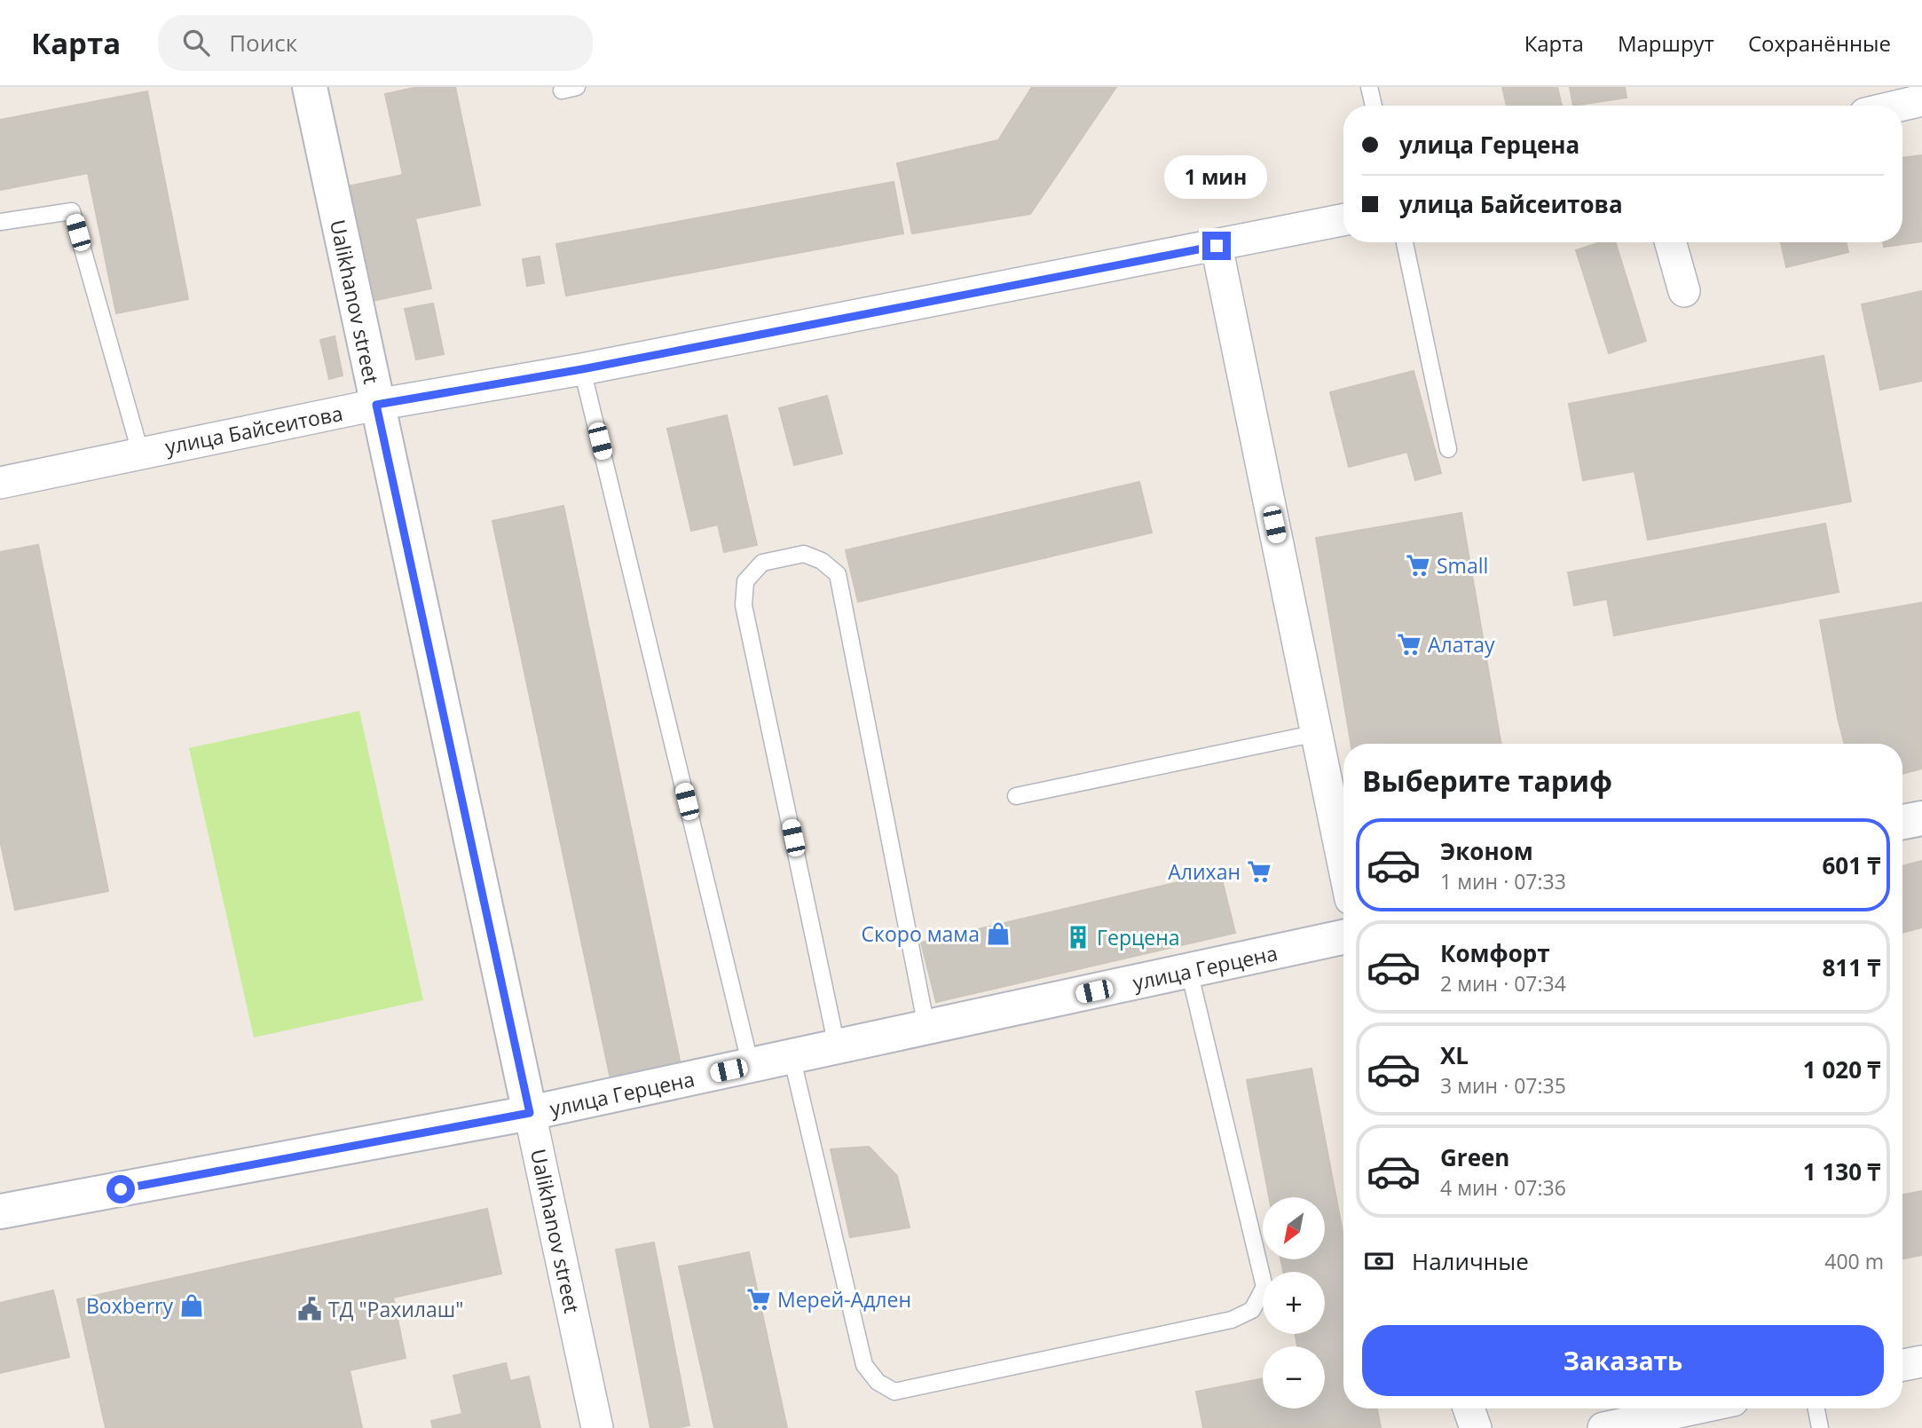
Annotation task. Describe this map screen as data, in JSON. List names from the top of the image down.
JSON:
{
  "streets": {
    "street": ["Ualikhanov street", "улица Байсеитова", "улица Герцена"]
  },
  "crossings": [
    ["Ualikhanov street", "улица Байсеитова"],
    ["Ualikhanov street", "улица Герцена"]
  ],
  "places": {
    "supermarket": [
      "Small",
      "Алатау",
      "Алихан",
      "Мерей-Адлен"
    ],
    "shop": ["Скоро мама", "Boxberry"],
    "building": ["Герцена"],
    "public building": ["ТД \"Рахилаш\""]
  },
  "north": "bottom left",
  "page": {
    "header": "Карта",
    "search": "Поиск",
    "nav": ["Карта", "Маршрут", "Сохранённые"],
    "banner": ["улица Герцена", "улица Байсеитова"],
    "bubble": "1 мин",
    "heading": "Выберите тариф",
    "list": [
      {
        "name": "Эконом",
        "note": "1 мин · 07:33",
        "value": "601 ₸"
      },
      {
        "name": "Комфорт",
        "note": "2 мин · 07:34",
        "value": "811 ₸"
      },
      {
        "name": "XL",
        "note": "3 мин · 07:35",
        "value": "1 020 ₸"
      },
      {
        "name": "Green",
        "note": "4 мин · 07:36",
        "value": "1 130 ₸"
      }
    ],
    "map_buttons": ["+", "−"],
    "pay": ["Наличные", "400 m"],
    "buttons": "Заказать"
  }
}
